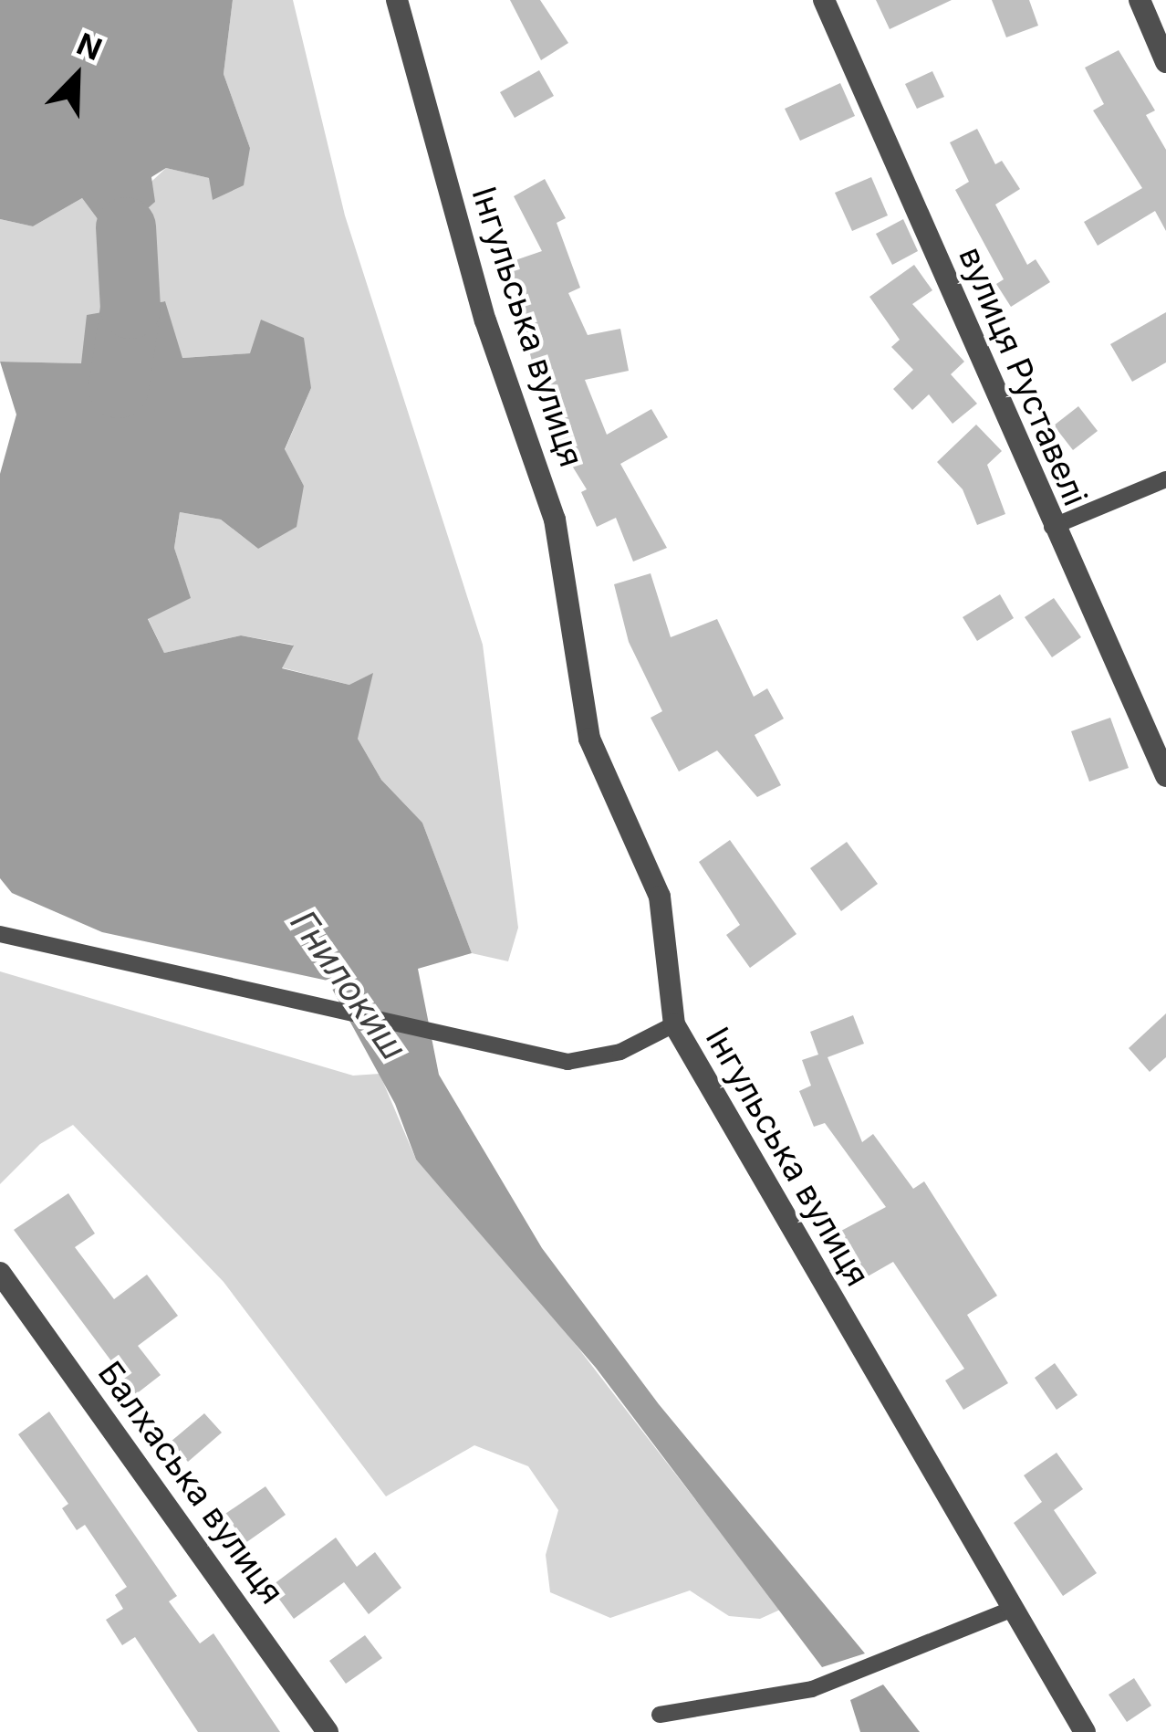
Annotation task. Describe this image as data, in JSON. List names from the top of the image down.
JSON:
{
  "streets": {
    "street": ["Інгульська вулиця", "вулиця Руставелі", "Балхаська вулиця"]
  },
  "water": ["Гнилокиш"],
  "north": "top right"
}
